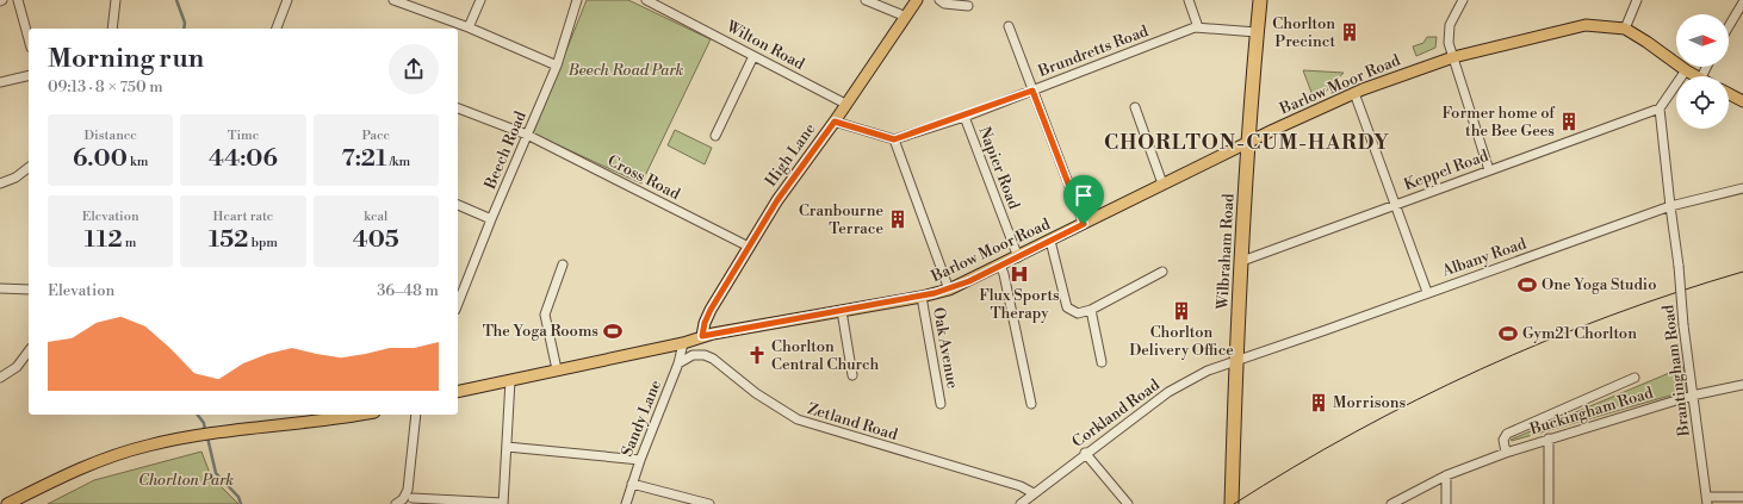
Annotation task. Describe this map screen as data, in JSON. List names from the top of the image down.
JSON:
{
  "streets": {
    "highway": ["Wilbraham Road"],
    "main road": ["Barlow Moor Road", "High Lane"],
    "street": [
      "Wilton Road",
      "Brundretts Road",
      "Beech Road",
      "Napier Road",
      "Keppel Road",
      "Cross Road",
      "Albany Road",
      "Oak Avenue",
      "Brantingham Road",
      "Buckingham Road",
      "Corkland Road",
      "Sandy Lane",
      "Zetland Road"
    ]
  },
  "crossings": [
    ["Wilton Road", "High Lane"],
    ["Brundretts Road", "Napier Road"],
    ["Brundretts Road", "Wilbraham Road"],
    ["Barlow Moor Road", "High Lane"],
    ["Barlow Moor Road", "Napier Road"],
    ["Barlow Moor Road", "Wilbraham Road"],
    ["Barlow Moor Road", "Oak Avenue"],
    ["Barlow Moor Road", "Sandy Lane"],
    ["Beech Road", "Cross Road"],
    ["High Lane", "Cross Road"],
    ["Keppel Road", "Wilbraham Road"],
    ["Keppel Road", "Brantingham Road"],
    ["Wilbraham Road", "Albany Road"],
    ["Wilbraham Road", "Corkland Road"],
    ["Albany Road", "Brantingham Road"],
    ["Albany Road", "Corkland Road"],
    ["Brantingham Road", "Buckingham Road"],
    ["Corkland Road", "Zetland Road"],
    ["Sandy Lane", "Zetland Road"]
  ],
  "districts": ["CHORLTON-CUM-HARDY"],
  "parks": ["Beech Road Park", "Chorlton Park"],
  "places": {
    "building": [
      "Chorlton Precinct",
      "Former home of the Bee Gees",
      "Cranbourne Terrace",
      "Chorlton Delivery Office",
      "Morrisons"
    ],
    "hospital": ["Flux Sports Therapy"],
    "sports": ["One Yoga Studio", "The Yoga Rooms", "Gym21 Chorlton"],
    "church": ["Chorlton Central Church"]
  },
  "north": "right",
  "page": {
    "heading": ["Morning run", "09:13 · 8 × 750 m"],
    "stats": [
      ["Distance", "6.00 km"],
      ["Time", "44:06"],
      ["Pace", "7:21 /km"],
      ["Elevation", "112 m"],
      ["Heart rate", "152 bpm"],
      ["kcal", "405"]
    ],
    "chart": ["Elevation", "36–48 m"]
  }
}
